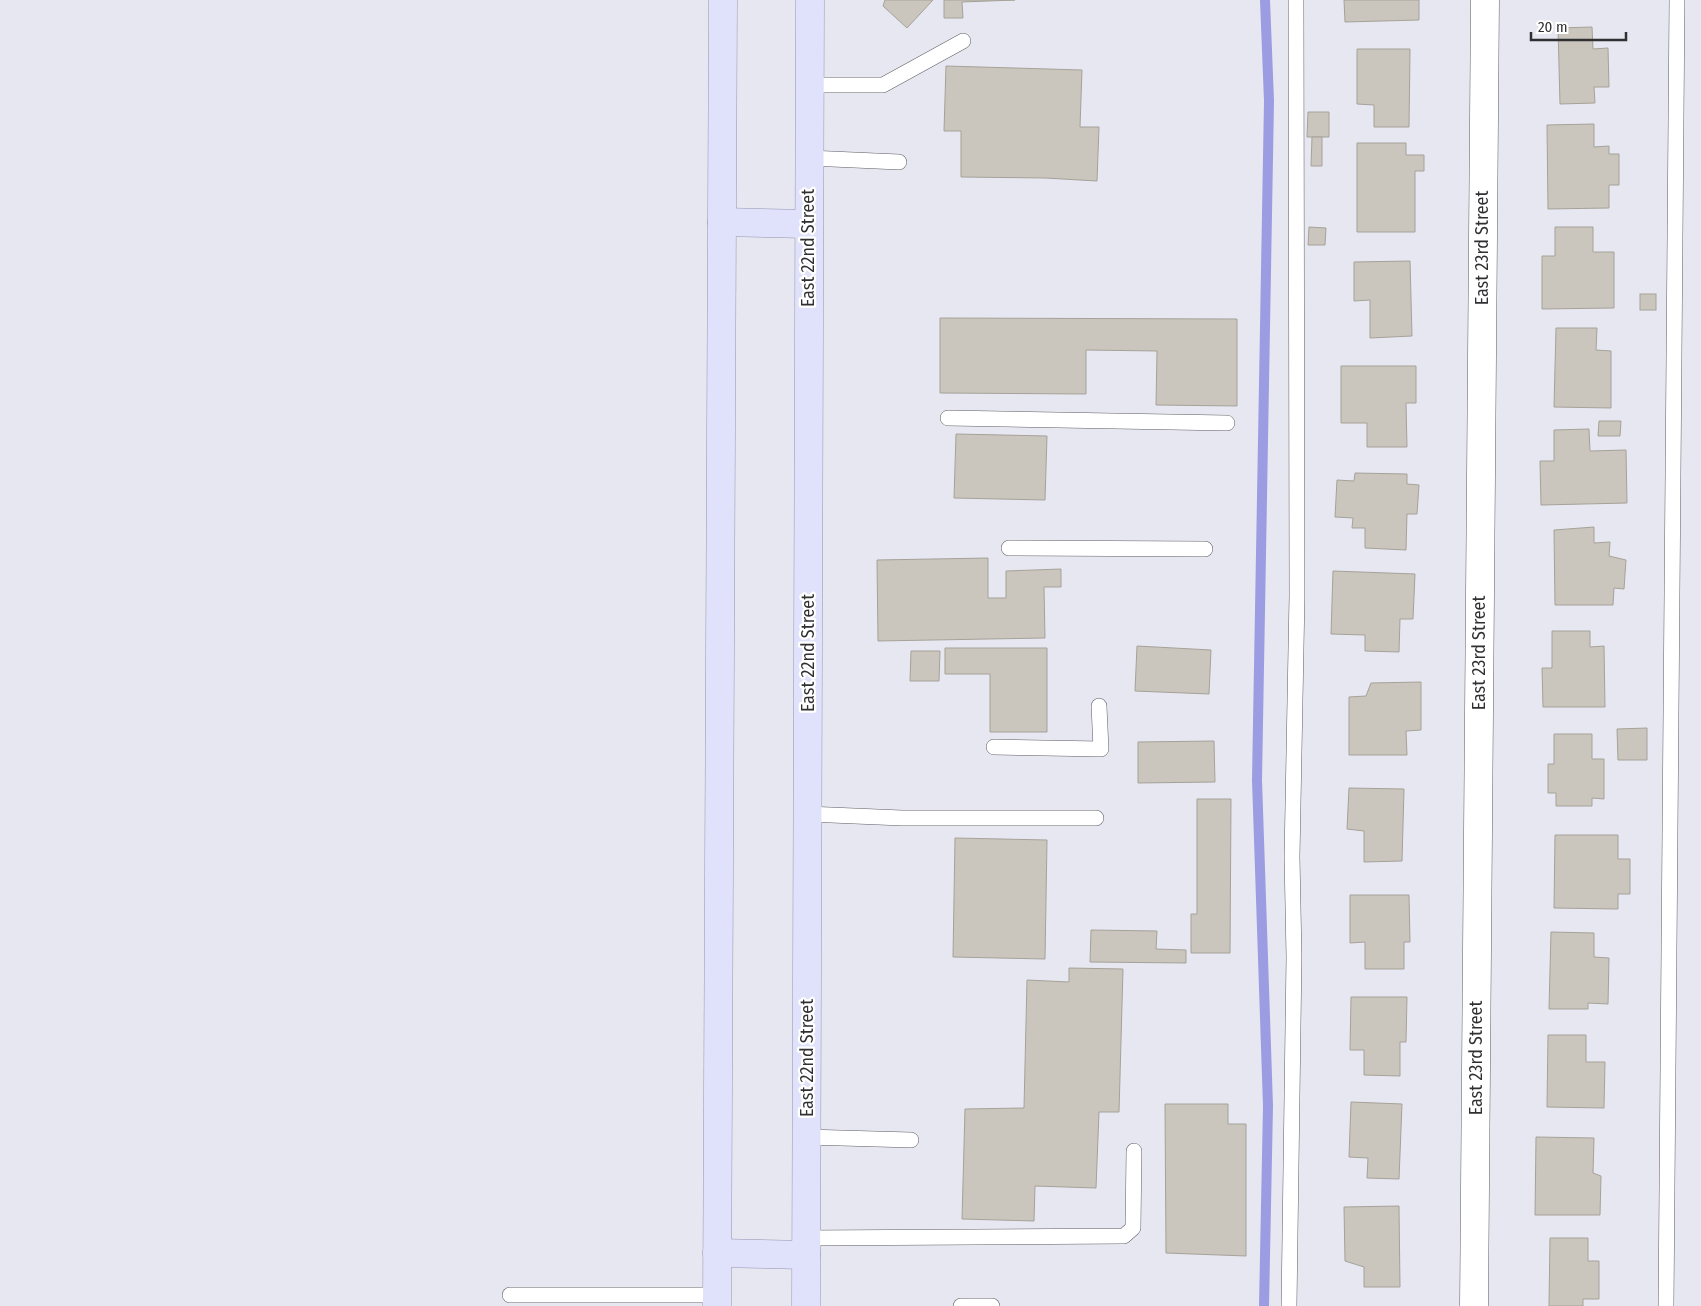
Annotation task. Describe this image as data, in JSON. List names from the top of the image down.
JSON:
{
  "streets": {
    "main road": ["East 22nd Street"],
    "street": ["East 23rd Street"]
  },
  "scale_bar": "20 m"
}
